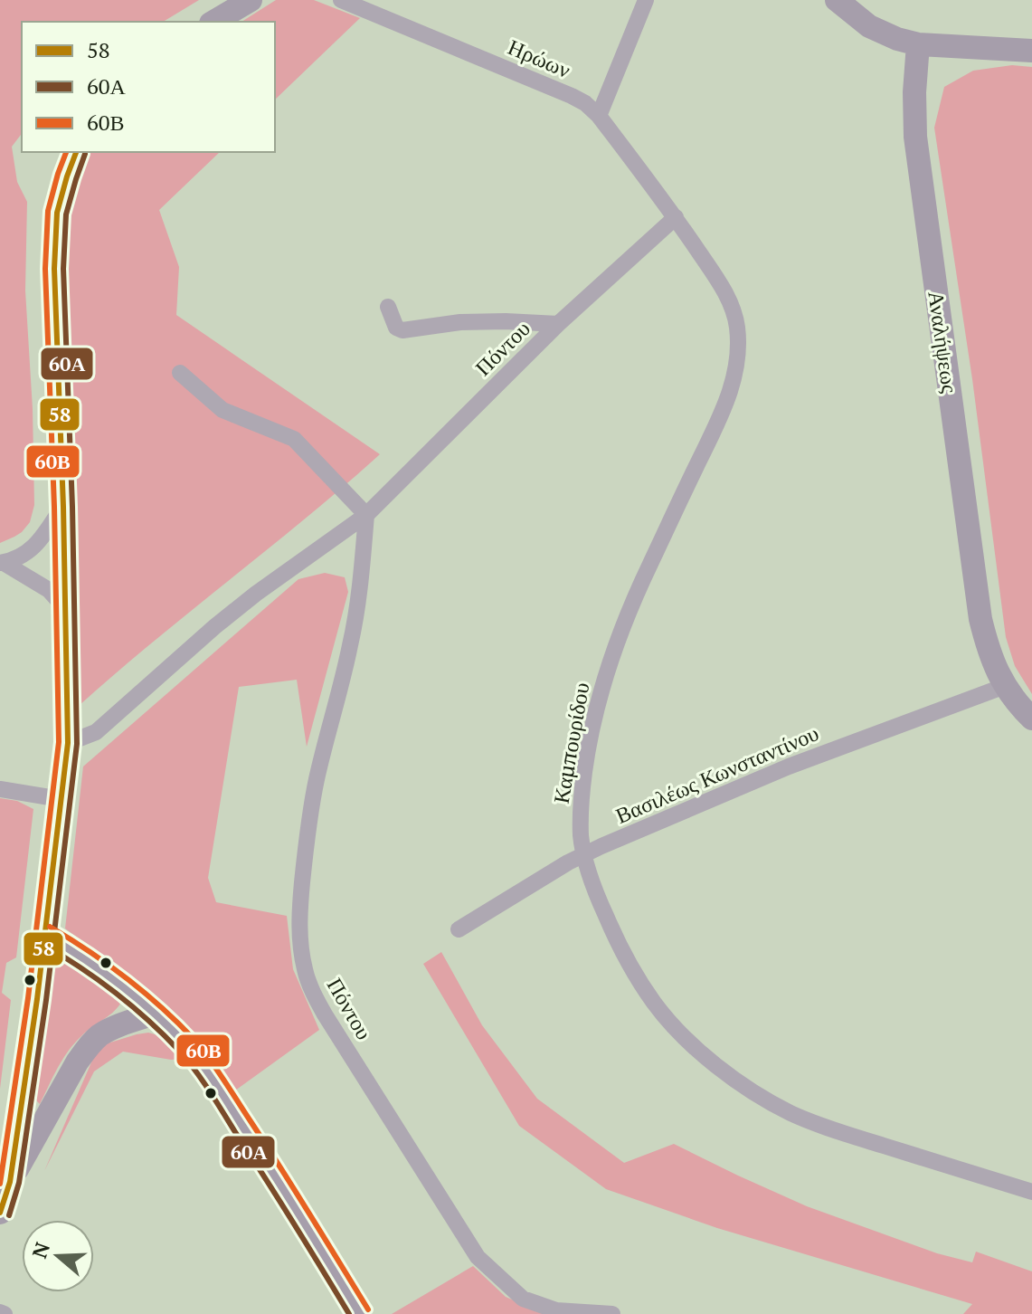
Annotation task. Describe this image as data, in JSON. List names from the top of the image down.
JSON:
{
  "streets": {
    "street": [
      "Ηρώων",
      "Αναλήψεως",
      "Πόντου",
      "Καμπουρίδου",
      "Βασιλέως Κωνσταντίνου"
    ]
  },
  "crossings": [
    ["Ηρώων", "Πόντου"],
    ["Ηρώων", "Καμπουρίδου"],
    ["Αναλήψεως", "Βασιλέως Κωνσταντίνου"],
    ["Πόντου", "Καμπουρίδου"],
    ["Καμπουρίδου", "Βασιλέως Κωνσταντίνου"]
  ],
  "lines": ["transit line 58", "transit line 60Β", "transit line 60Α"],
  "legend": ["58", "60Α", "60Β"],
  "north": "left"
}
